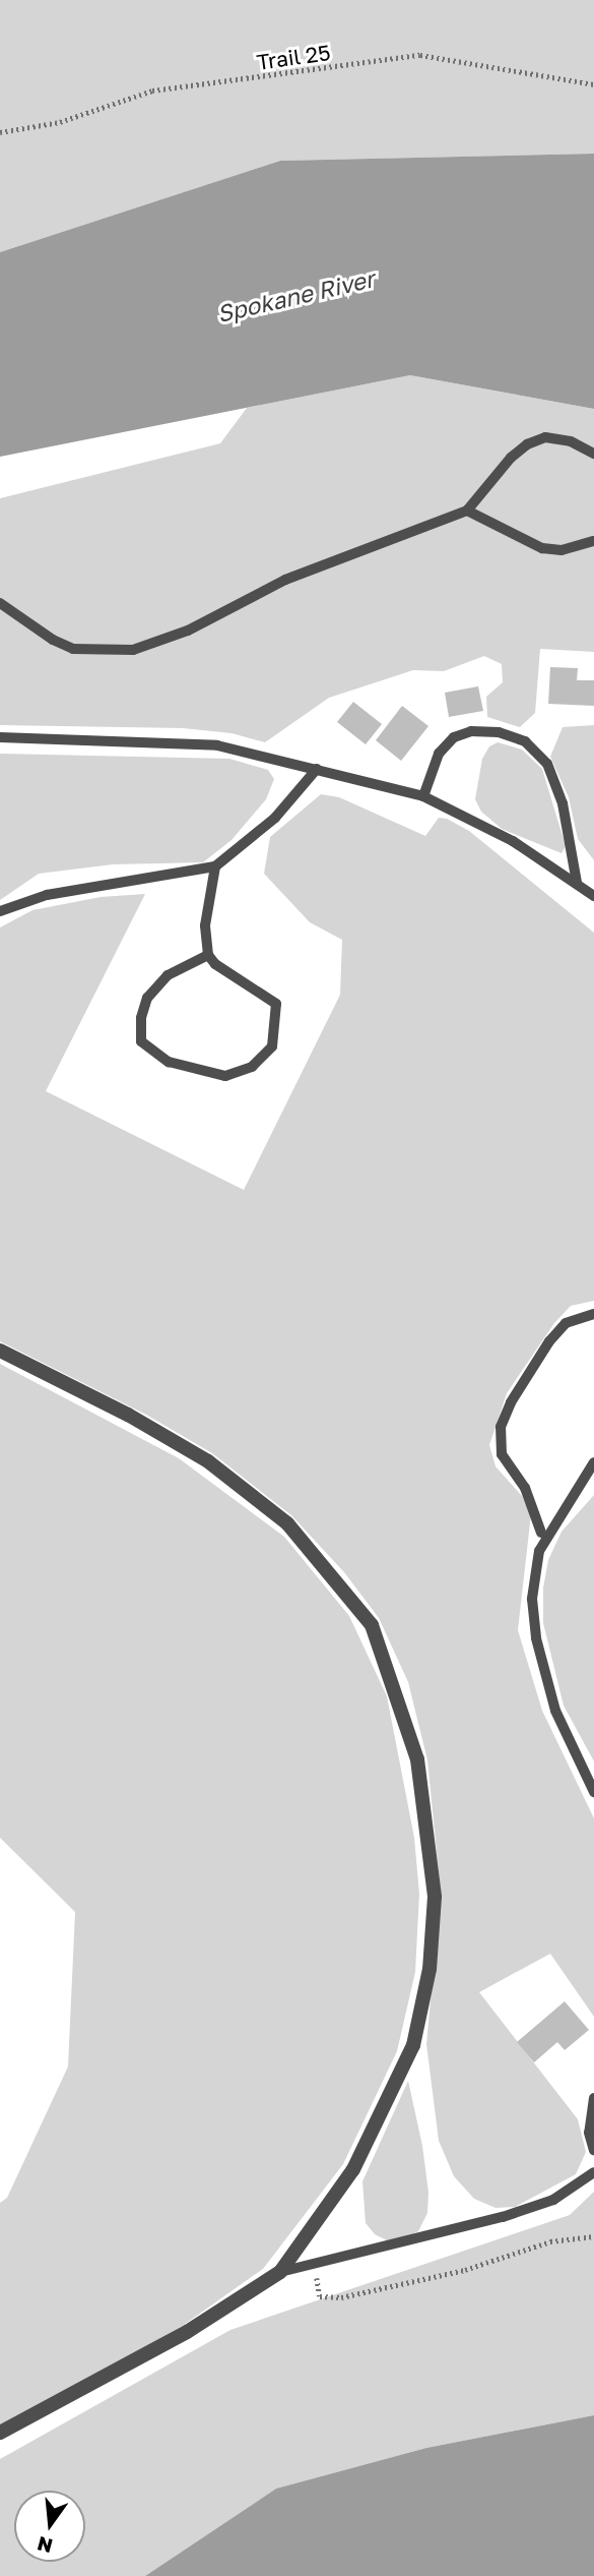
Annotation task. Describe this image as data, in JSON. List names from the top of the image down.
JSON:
{
  "streets": {
    "path": ["Trail 25"]
  },
  "water": ["Spokane River"],
  "north": "bottom"
}
